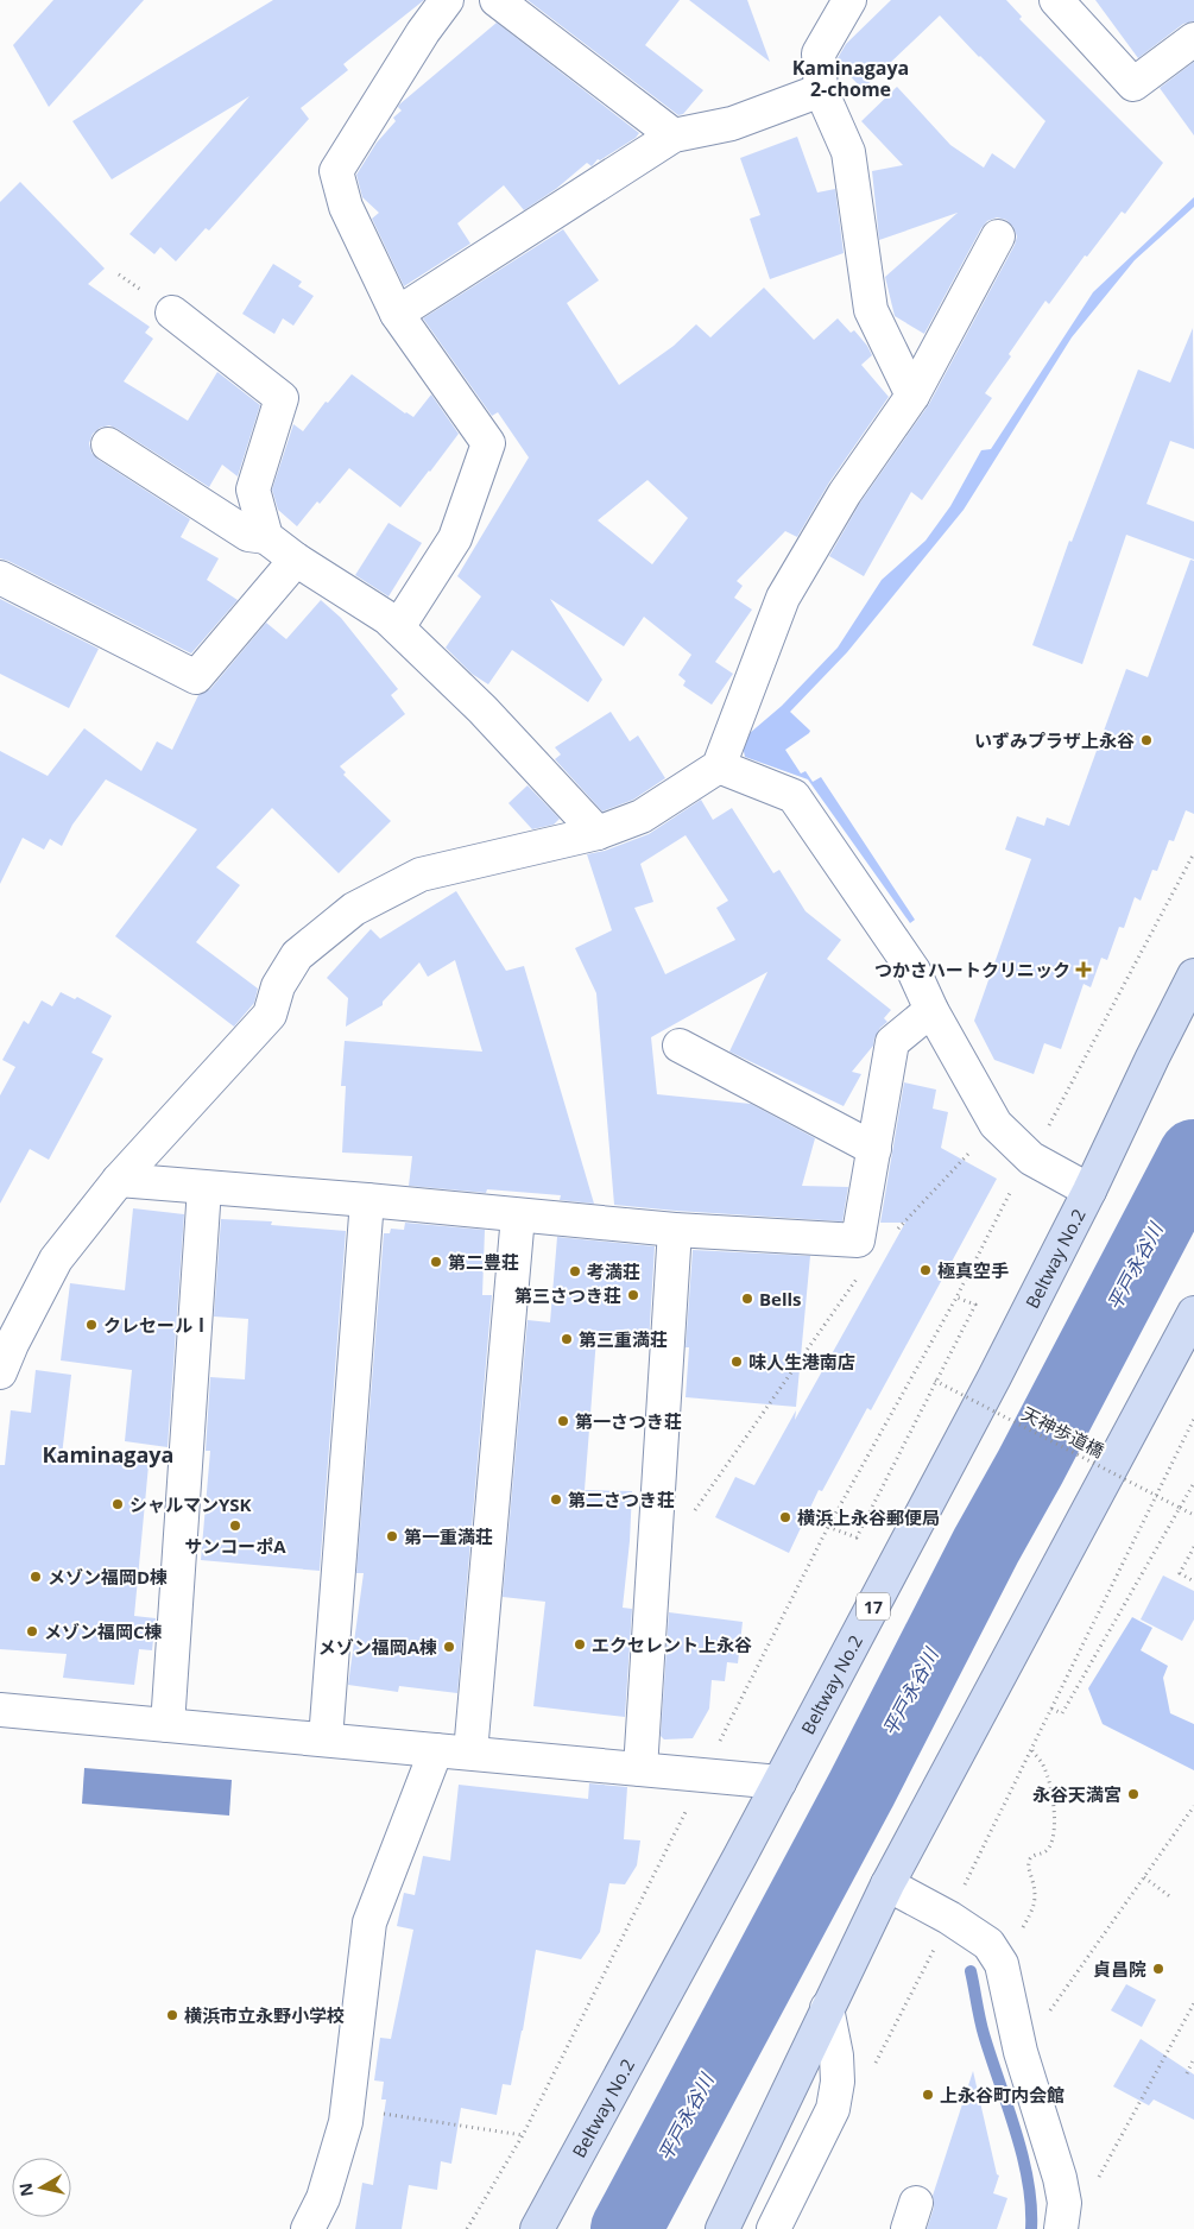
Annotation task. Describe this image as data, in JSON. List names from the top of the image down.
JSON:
{
  "streets": {
    "main road": ["Beltway No.2", "17"],
    "path": ["天神歩道橋"]
  },
  "districts": ["Kaminagaya 2-chome", "Kaminagaya"],
  "water": ["平戸永谷川"],
  "places": {
    "other": [
      "いずみプラザ上永谷",
      "第二豊荘",
      "極真空手",
      "考満荘",
      "第三さつき荘",
      "Bells",
      "クレセールⅠ",
      "第三重満荘",
      "味人生港南店",
      "第一さつき荘",
      "第二さつき荘",
      "シャルマンYSK",
      "横浜上永谷郵便局",
      "サンコーポA",
      "第一重満荘",
      "メゾン福岡D棟",
      "メゾン福岡C棟",
      "エクセレント上永谷",
      "メゾン福岡A棟",
      "永谷天満宮",
      "貞昌院",
      "横浜市立永野小学校",
      "上永谷町内会館"
    ],
    "health": ["つかさハートクリニック"]
  },
  "north": "left"
}
